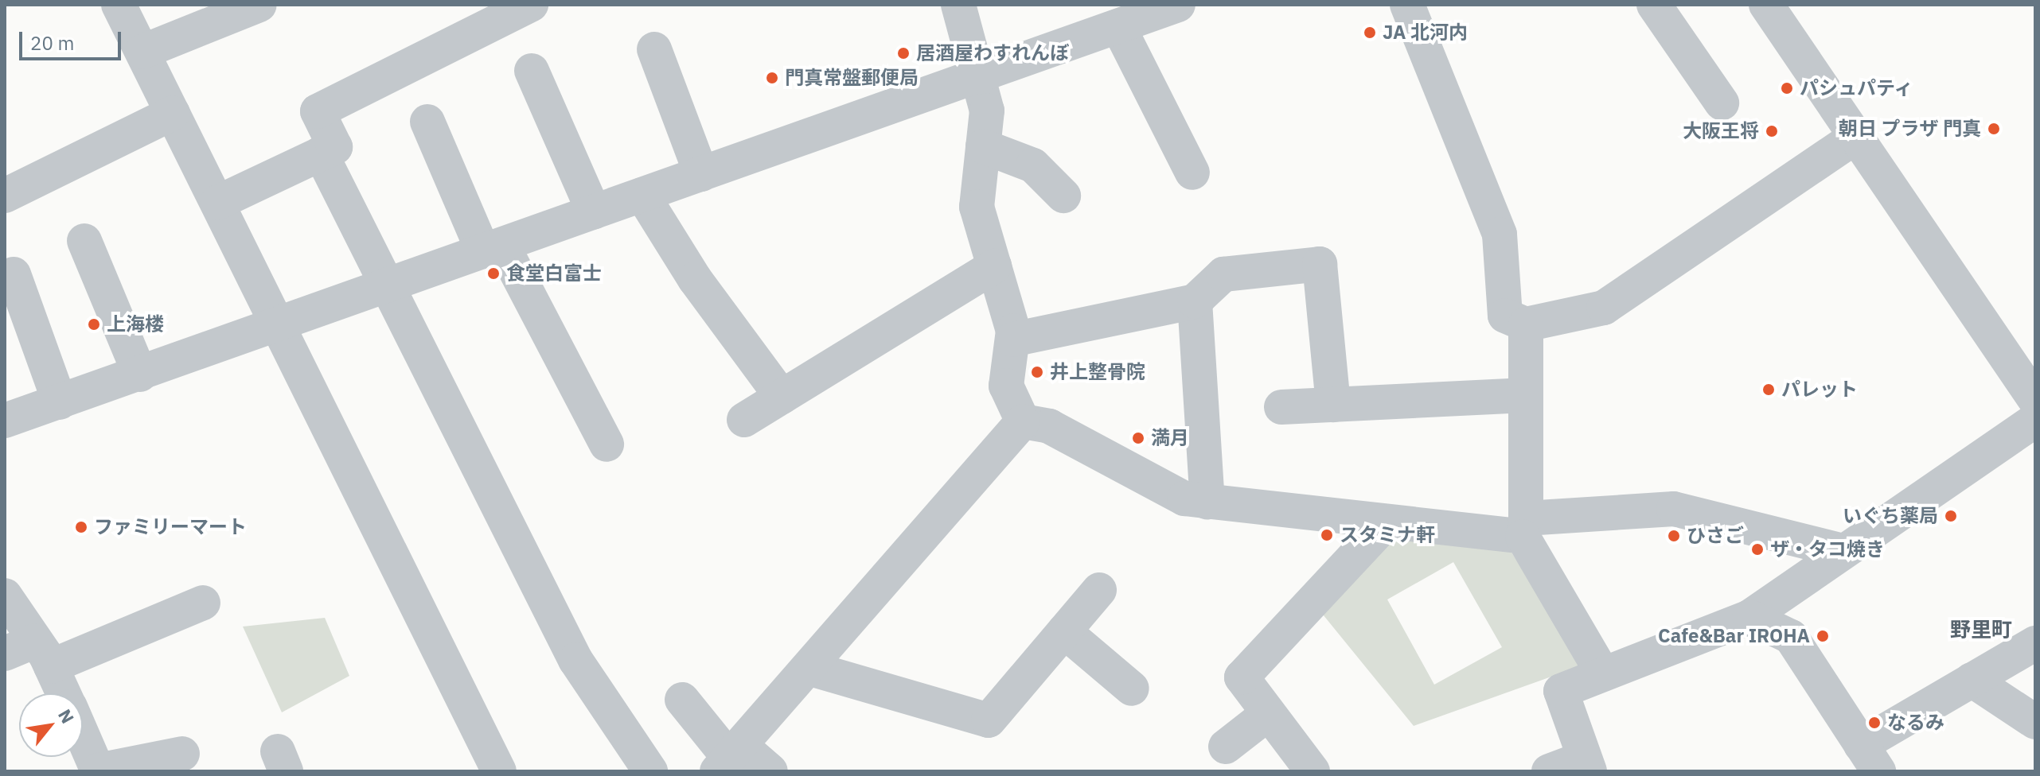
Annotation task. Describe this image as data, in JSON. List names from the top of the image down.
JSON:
{
  "districts": ["野里町"],
  "places": [
    "JA 北河内",
    "居酒屋わすれんぼ",
    "門真常盤郵便局",
    "パシュパティ",
    "朝日 プラザ 門真",
    "大阪王将",
    "食堂白富士",
    "上海楼",
    "井上整骨院",
    "パレット",
    "満月",
    "いぐち薬局",
    "ファミリーマート",
    "スタミナ軒",
    "ひさご",
    "ザ・タコ焼き",
    "Cafe&Bar IROHA",
    "なるみ"
  ],
  "scale_bar": "20 m",
  "north": "top right"
}
